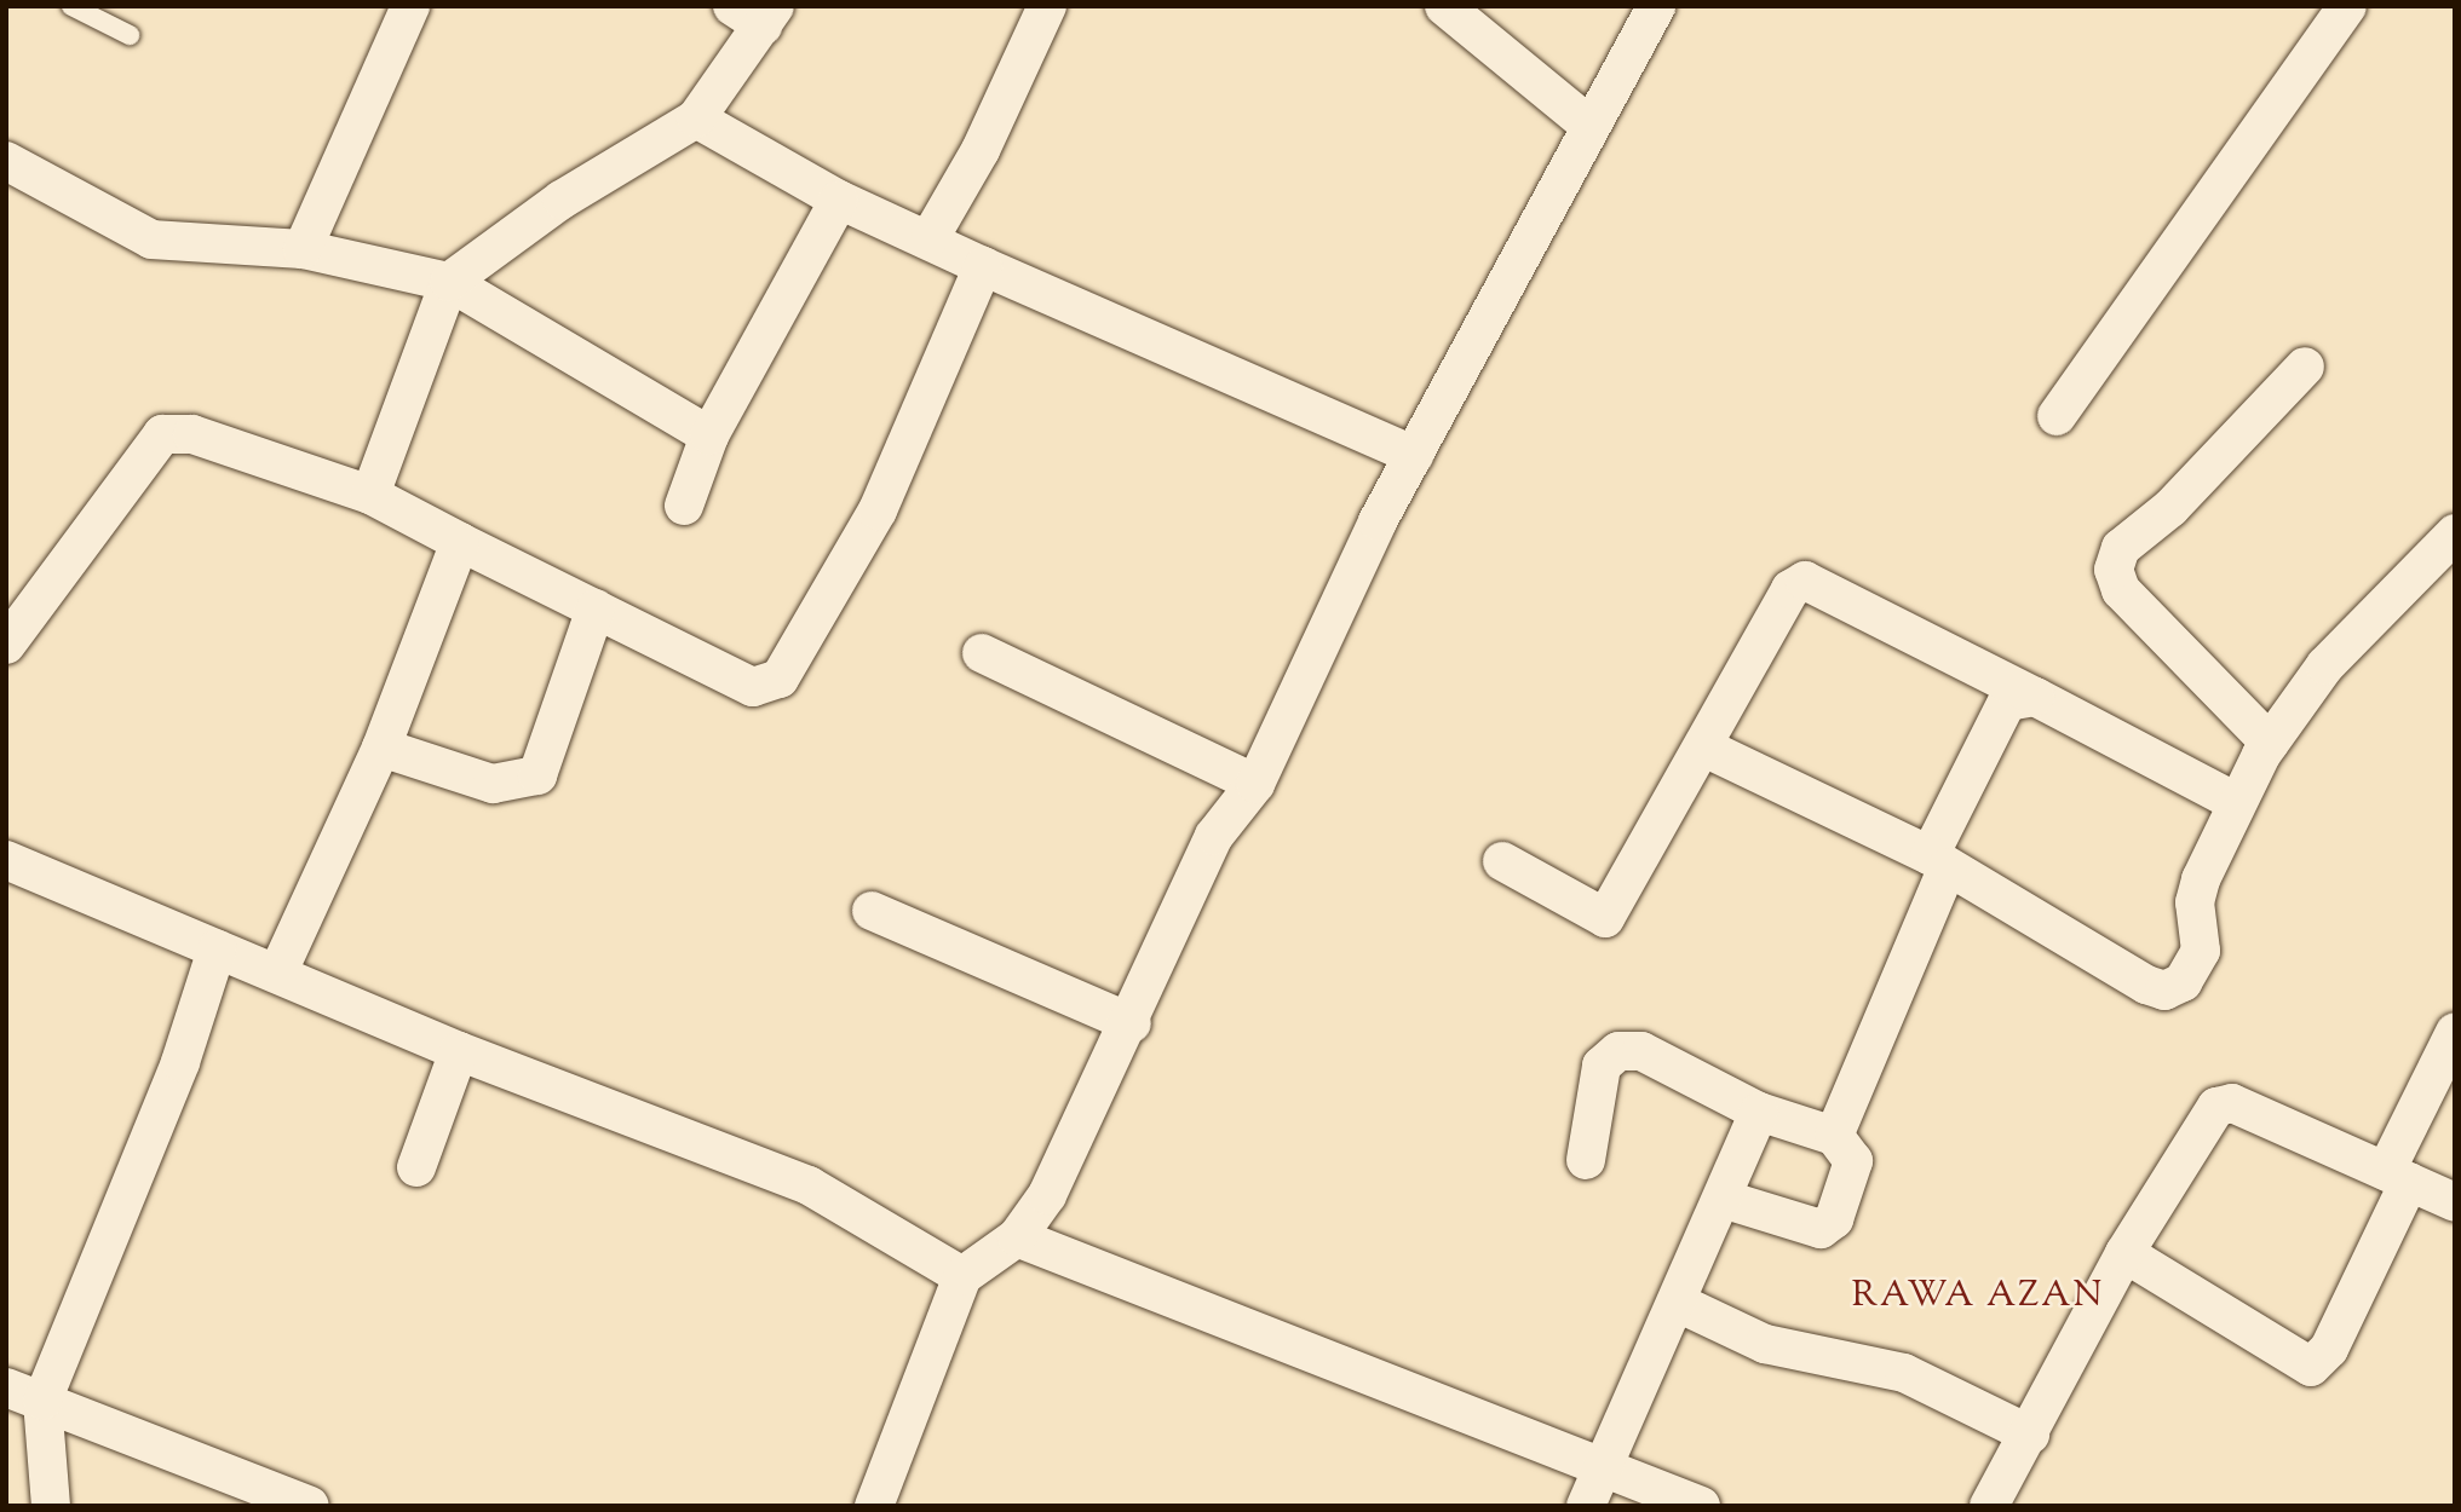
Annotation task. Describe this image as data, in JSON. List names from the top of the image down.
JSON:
{
  "districts": ["RAWA AZAN"]
}
